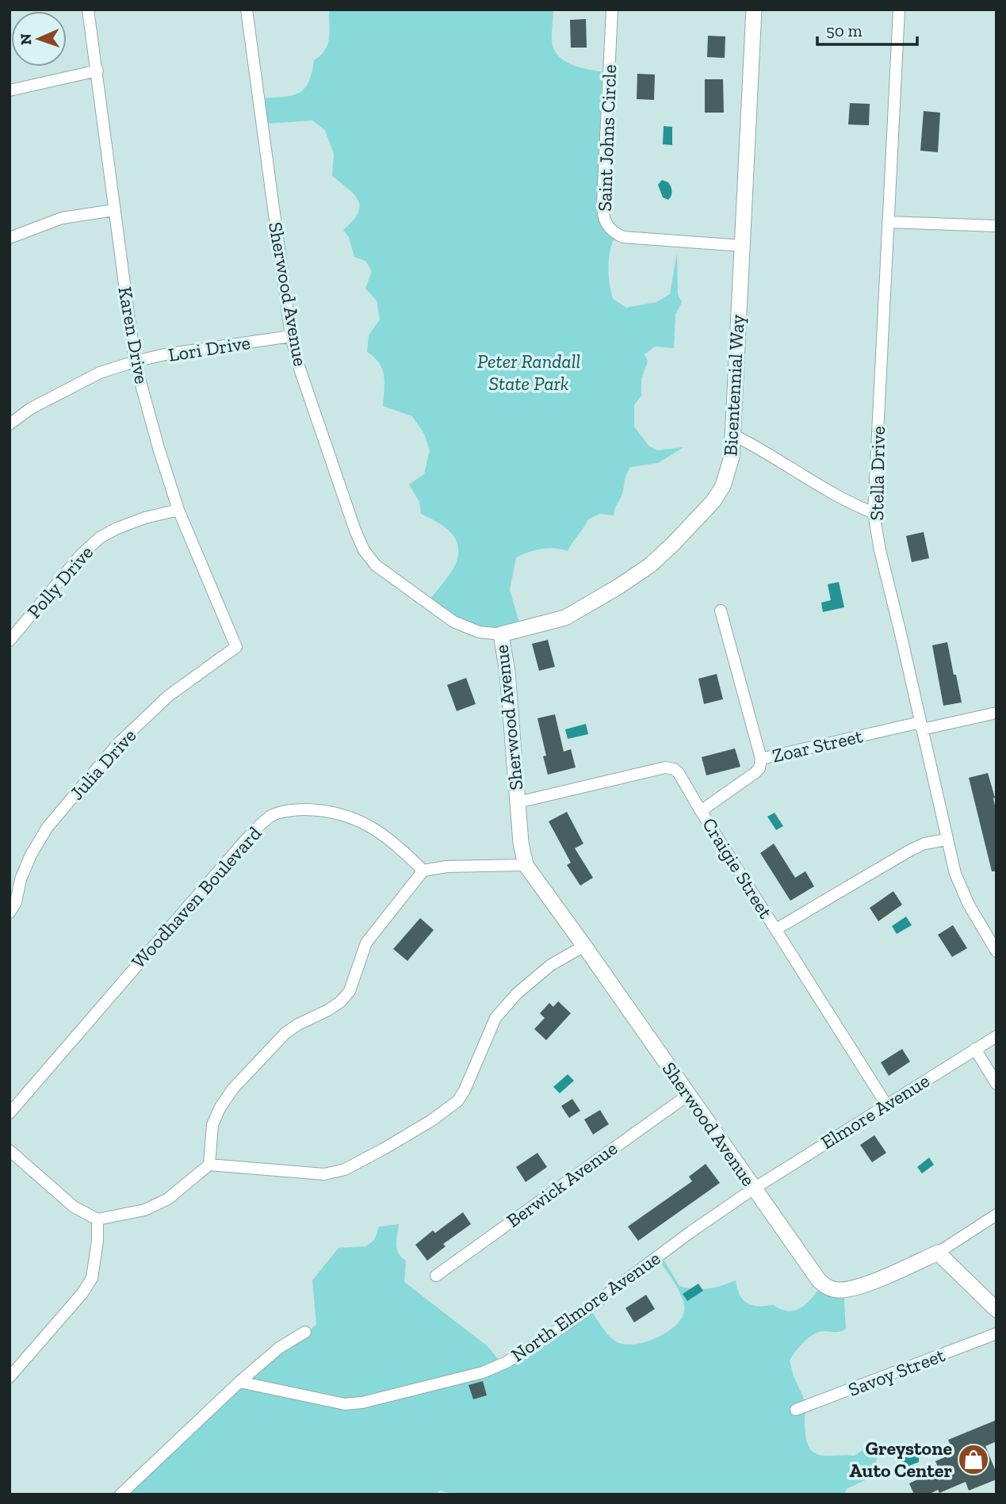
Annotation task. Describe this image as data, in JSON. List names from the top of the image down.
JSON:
{
  "streets": {
    "street": [
      "Saint Johns Circle",
      "Sherwood Avenue",
      "Karen Drive",
      "Lori Drive",
      "Bicentennial Way",
      "Stella Drive",
      "Polly Drive",
      "Zoar Street",
      "Julia Drive",
      "Craigie Street",
      "Woodhaven Boulevard",
      "Elmore Avenue",
      "Berwick Avenue",
      "North Elmore Avenue",
      "Savoy Street"
    ]
  },
  "crossings": [
    ["Saint Johns Circle", "Bicentennial Way"],
    ["Sherwood Avenue", "Lori Drive"],
    ["Sherwood Avenue", "Bicentennial Way"],
    ["Sherwood Avenue", "Craigie Street"],
    ["Sherwood Avenue", "Elmore Avenue"],
    ["Sherwood Avenue", "Berwick Avenue"],
    ["Sherwood Avenue", "North Elmore Avenue"],
    ["Karen Drive", "Lori Drive"],
    ["Karen Drive", "Polly Drive"],
    ["Karen Drive", "Julia Drive"],
    ["Stella Drive", "Zoar Street"],
    ["Zoar Street", "Craigie Street"],
    ["Craigie Street", "Elmore Avenue"],
    ["Elmore Avenue", "North Elmore Avenue"]
  ],
  "parks": ["Peter Randall State Park"],
  "places": {
    "shop": ["Greystone Auto Center"]
  },
  "scale_bar": "50 m",
  "north": "left"
}
